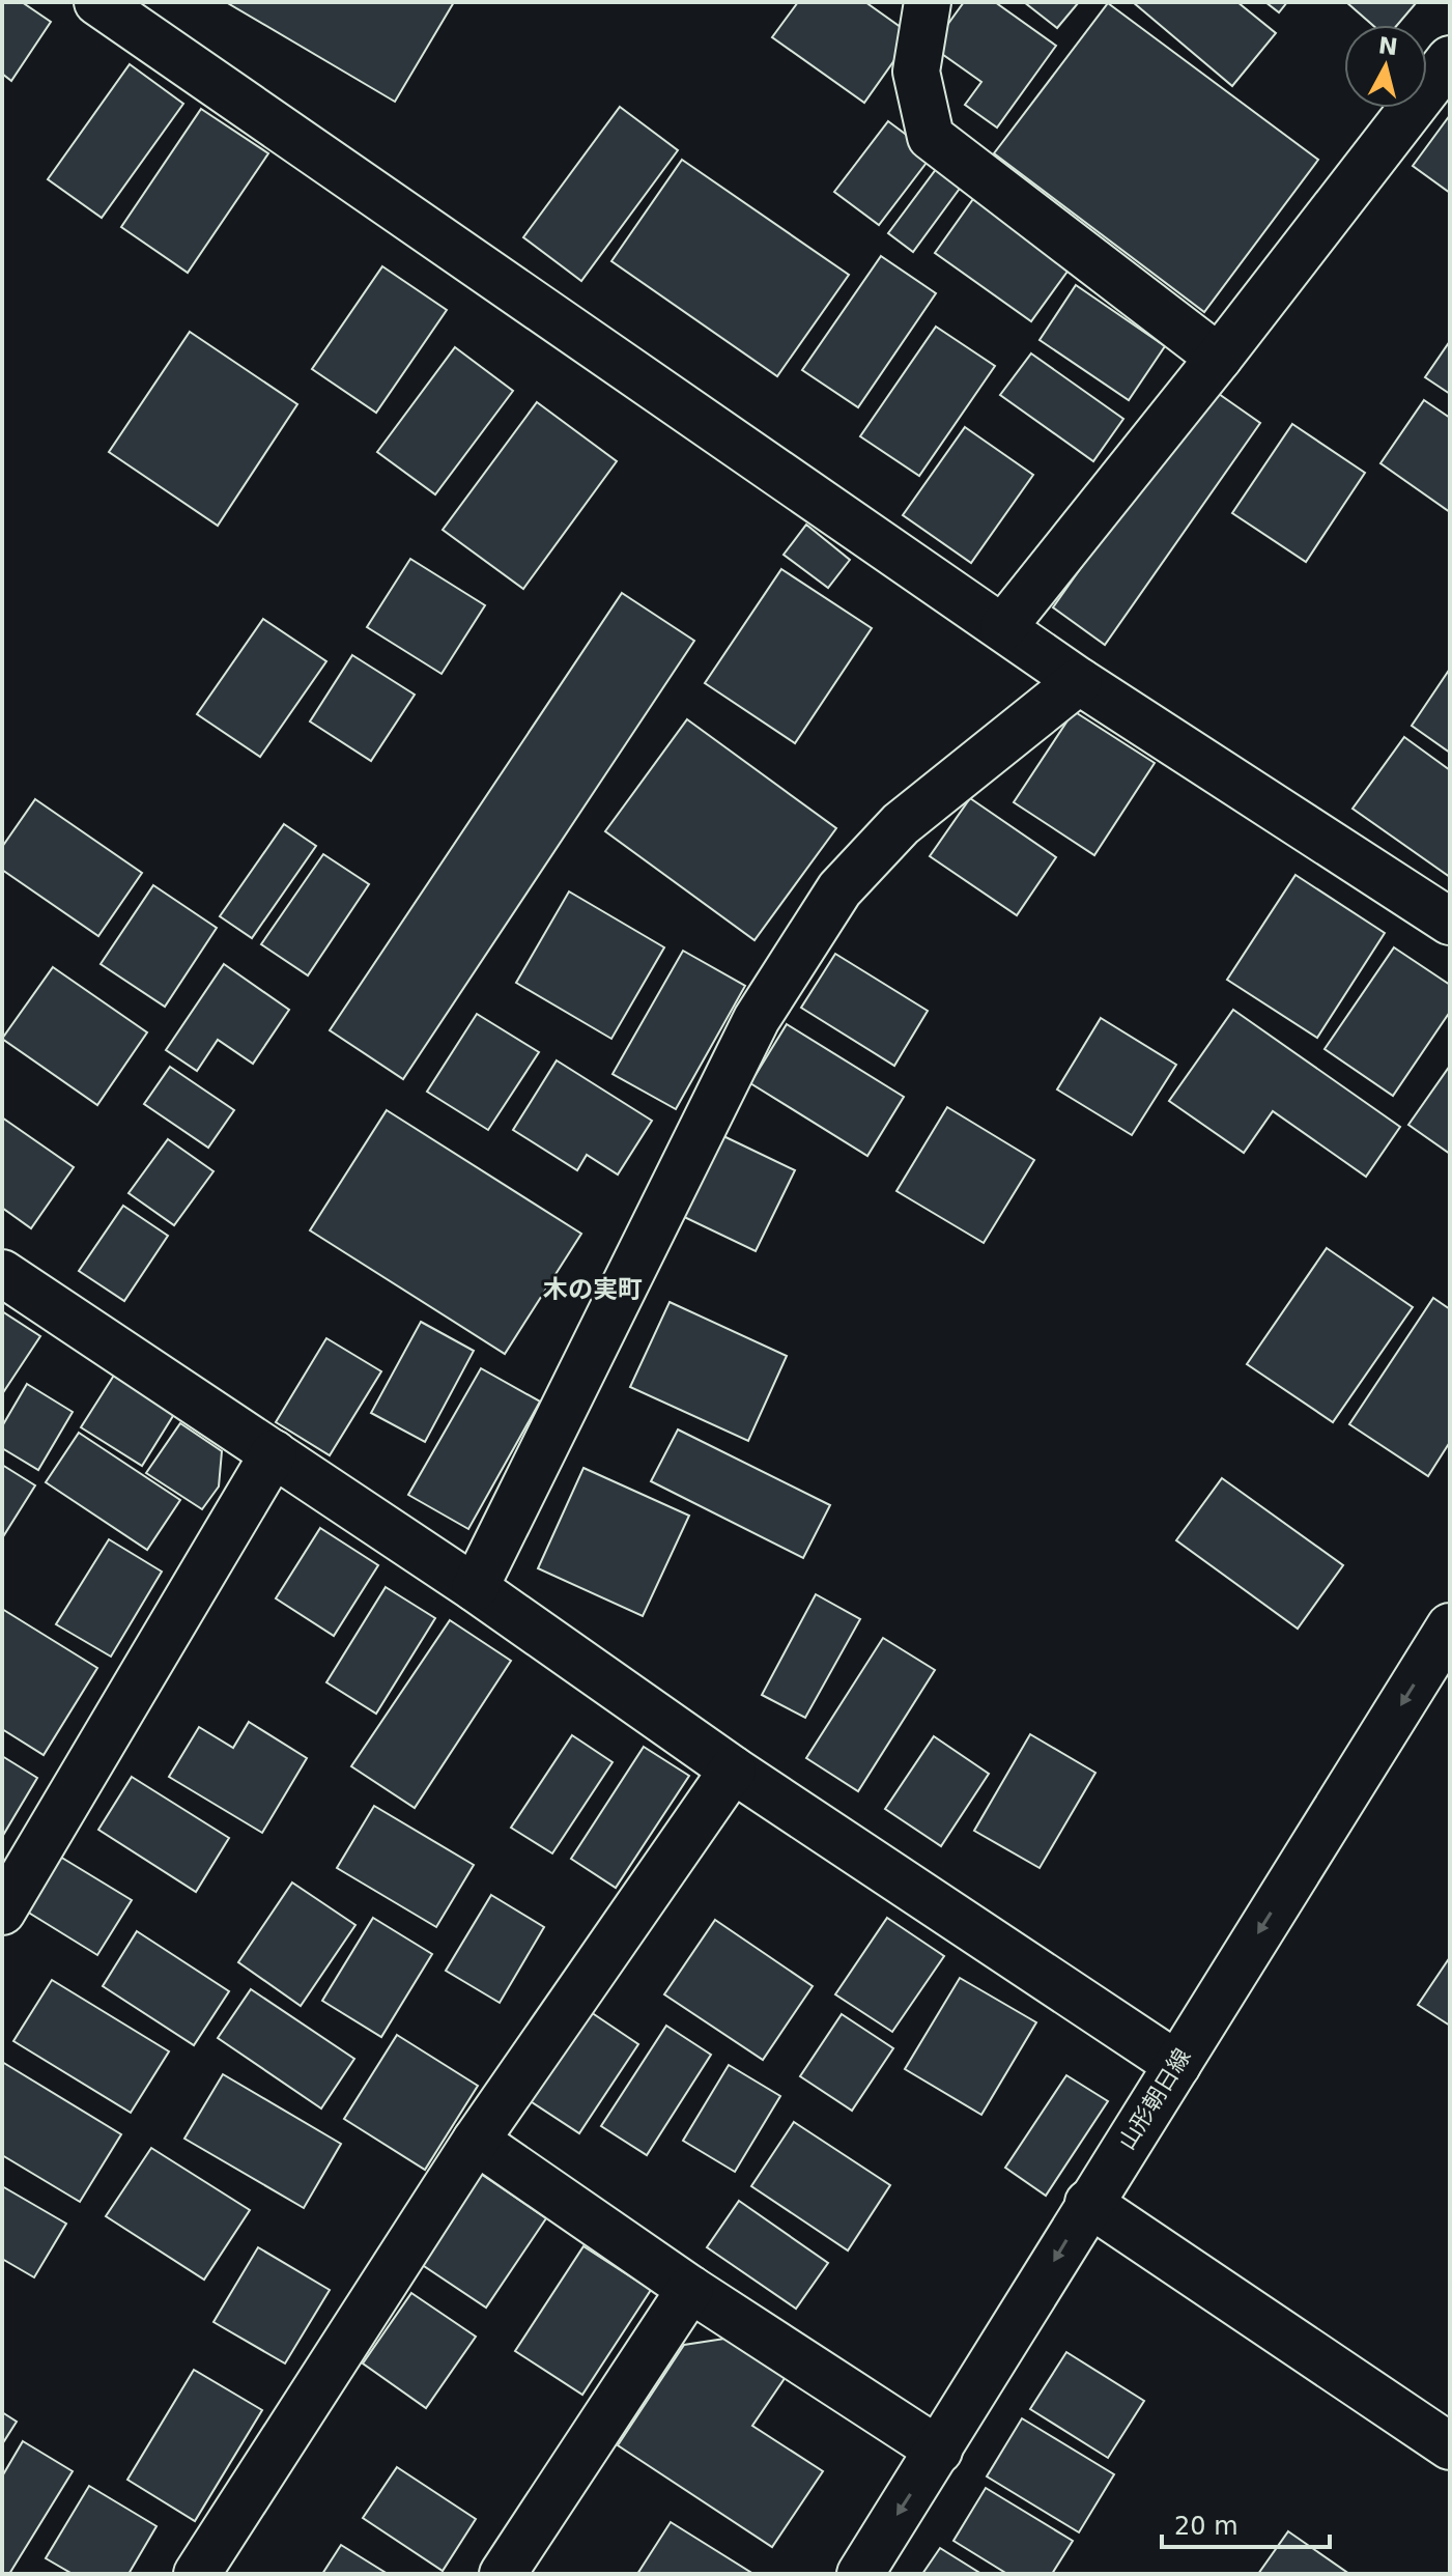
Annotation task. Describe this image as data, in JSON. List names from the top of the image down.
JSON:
{
  "streets": {
    "street": ["山形朝日線"]
  },
  "one_way": ["山形朝日線"],
  "districts": ["木の実町"],
  "scale_bar": "20 m",
  "north": "top"
}
